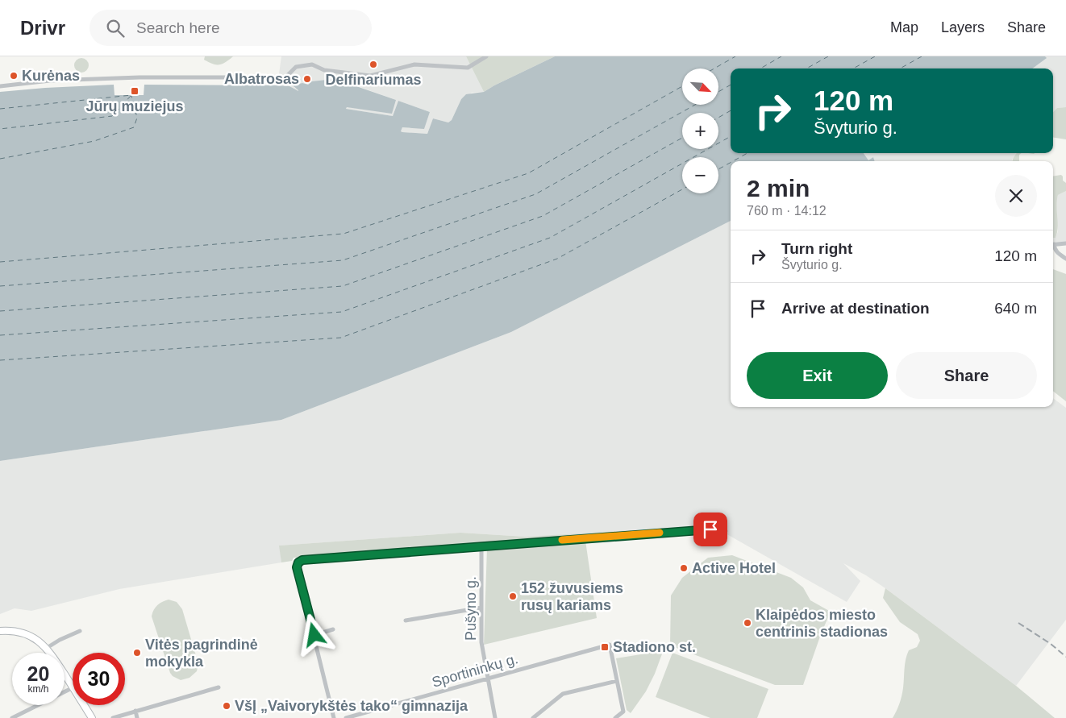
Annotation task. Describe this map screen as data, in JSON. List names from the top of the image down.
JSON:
{
  "streets": {
    "street": ["Pušyno g.", "Sportininkų g."]
  },
  "crossings": [
    ["Pušyno g.", "Sportininkų g."]
  ],
  "places": {
    "other": [
      "Delfinariumas",
      "Kurėnas",
      "Albatrosas",
      "Active Hotel",
      "152 žuvusiems rusų kariams",
      "Klaipėdos miesto centrinis stadionas",
      "Vitės pagrindinė mokykla",
      "VšĮ „Vaivorykštės tako“ gimnazija"
    ],
    "transit": ["Jūrų muziejus", "Stadiono st."]
  },
  "north": "bottom right",
  "page": {
    "header": "Drivr",
    "search": "Search here",
    "nav": ["Map", "Layers", "Share"],
    "map_buttons": ["+", "−"],
    "turn": ["120 m", "Švyturio g."],
    "heading": ["2 min", "760 m · 14:12"],
    "list": [
      {
        "name": "Turn right",
        "note": "Švyturio g.",
        "value": "120 m"
      },
      {
        "name": "Arrive at destination",
        "value": "640 m"
      }
    ],
    "buttons": ["Exit", "Share"],
    "speed": "20 km/h",
    "limit": "30"
  }
}
